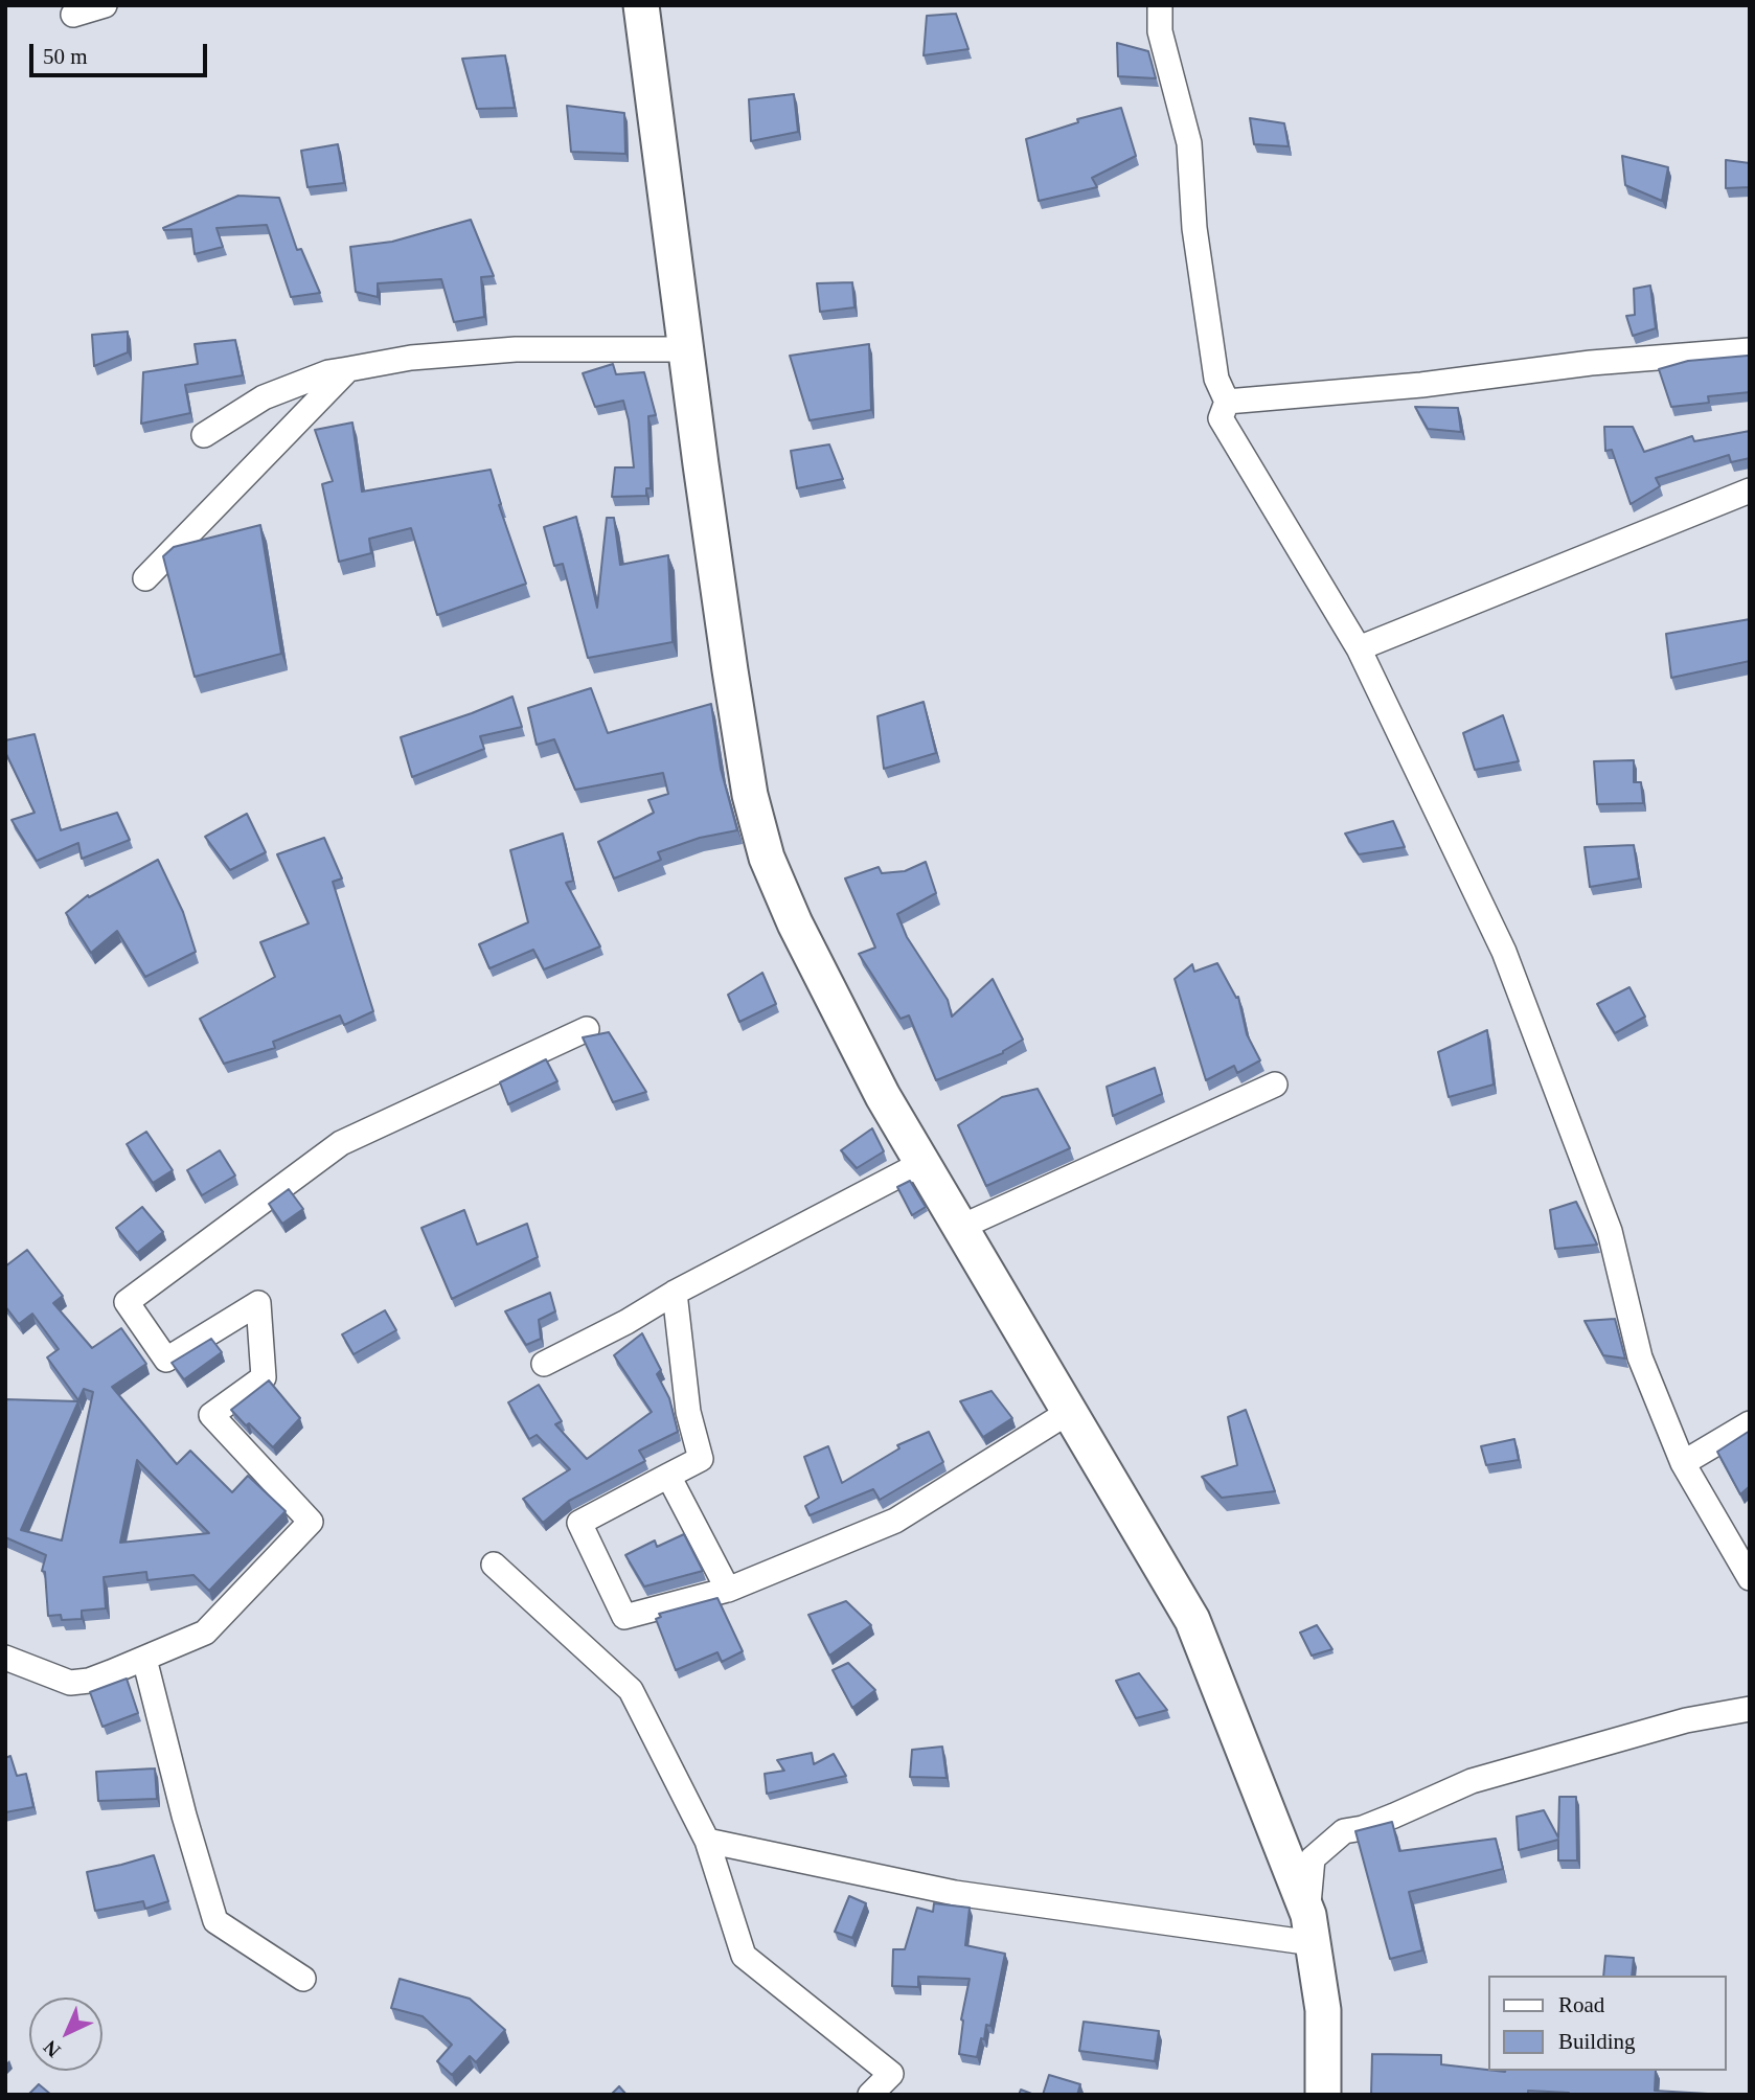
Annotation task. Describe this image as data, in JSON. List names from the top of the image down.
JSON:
{
  "legend": ["Road", "Building"],
  "scale_bar": "50 m",
  "north": "bottom left"
}
